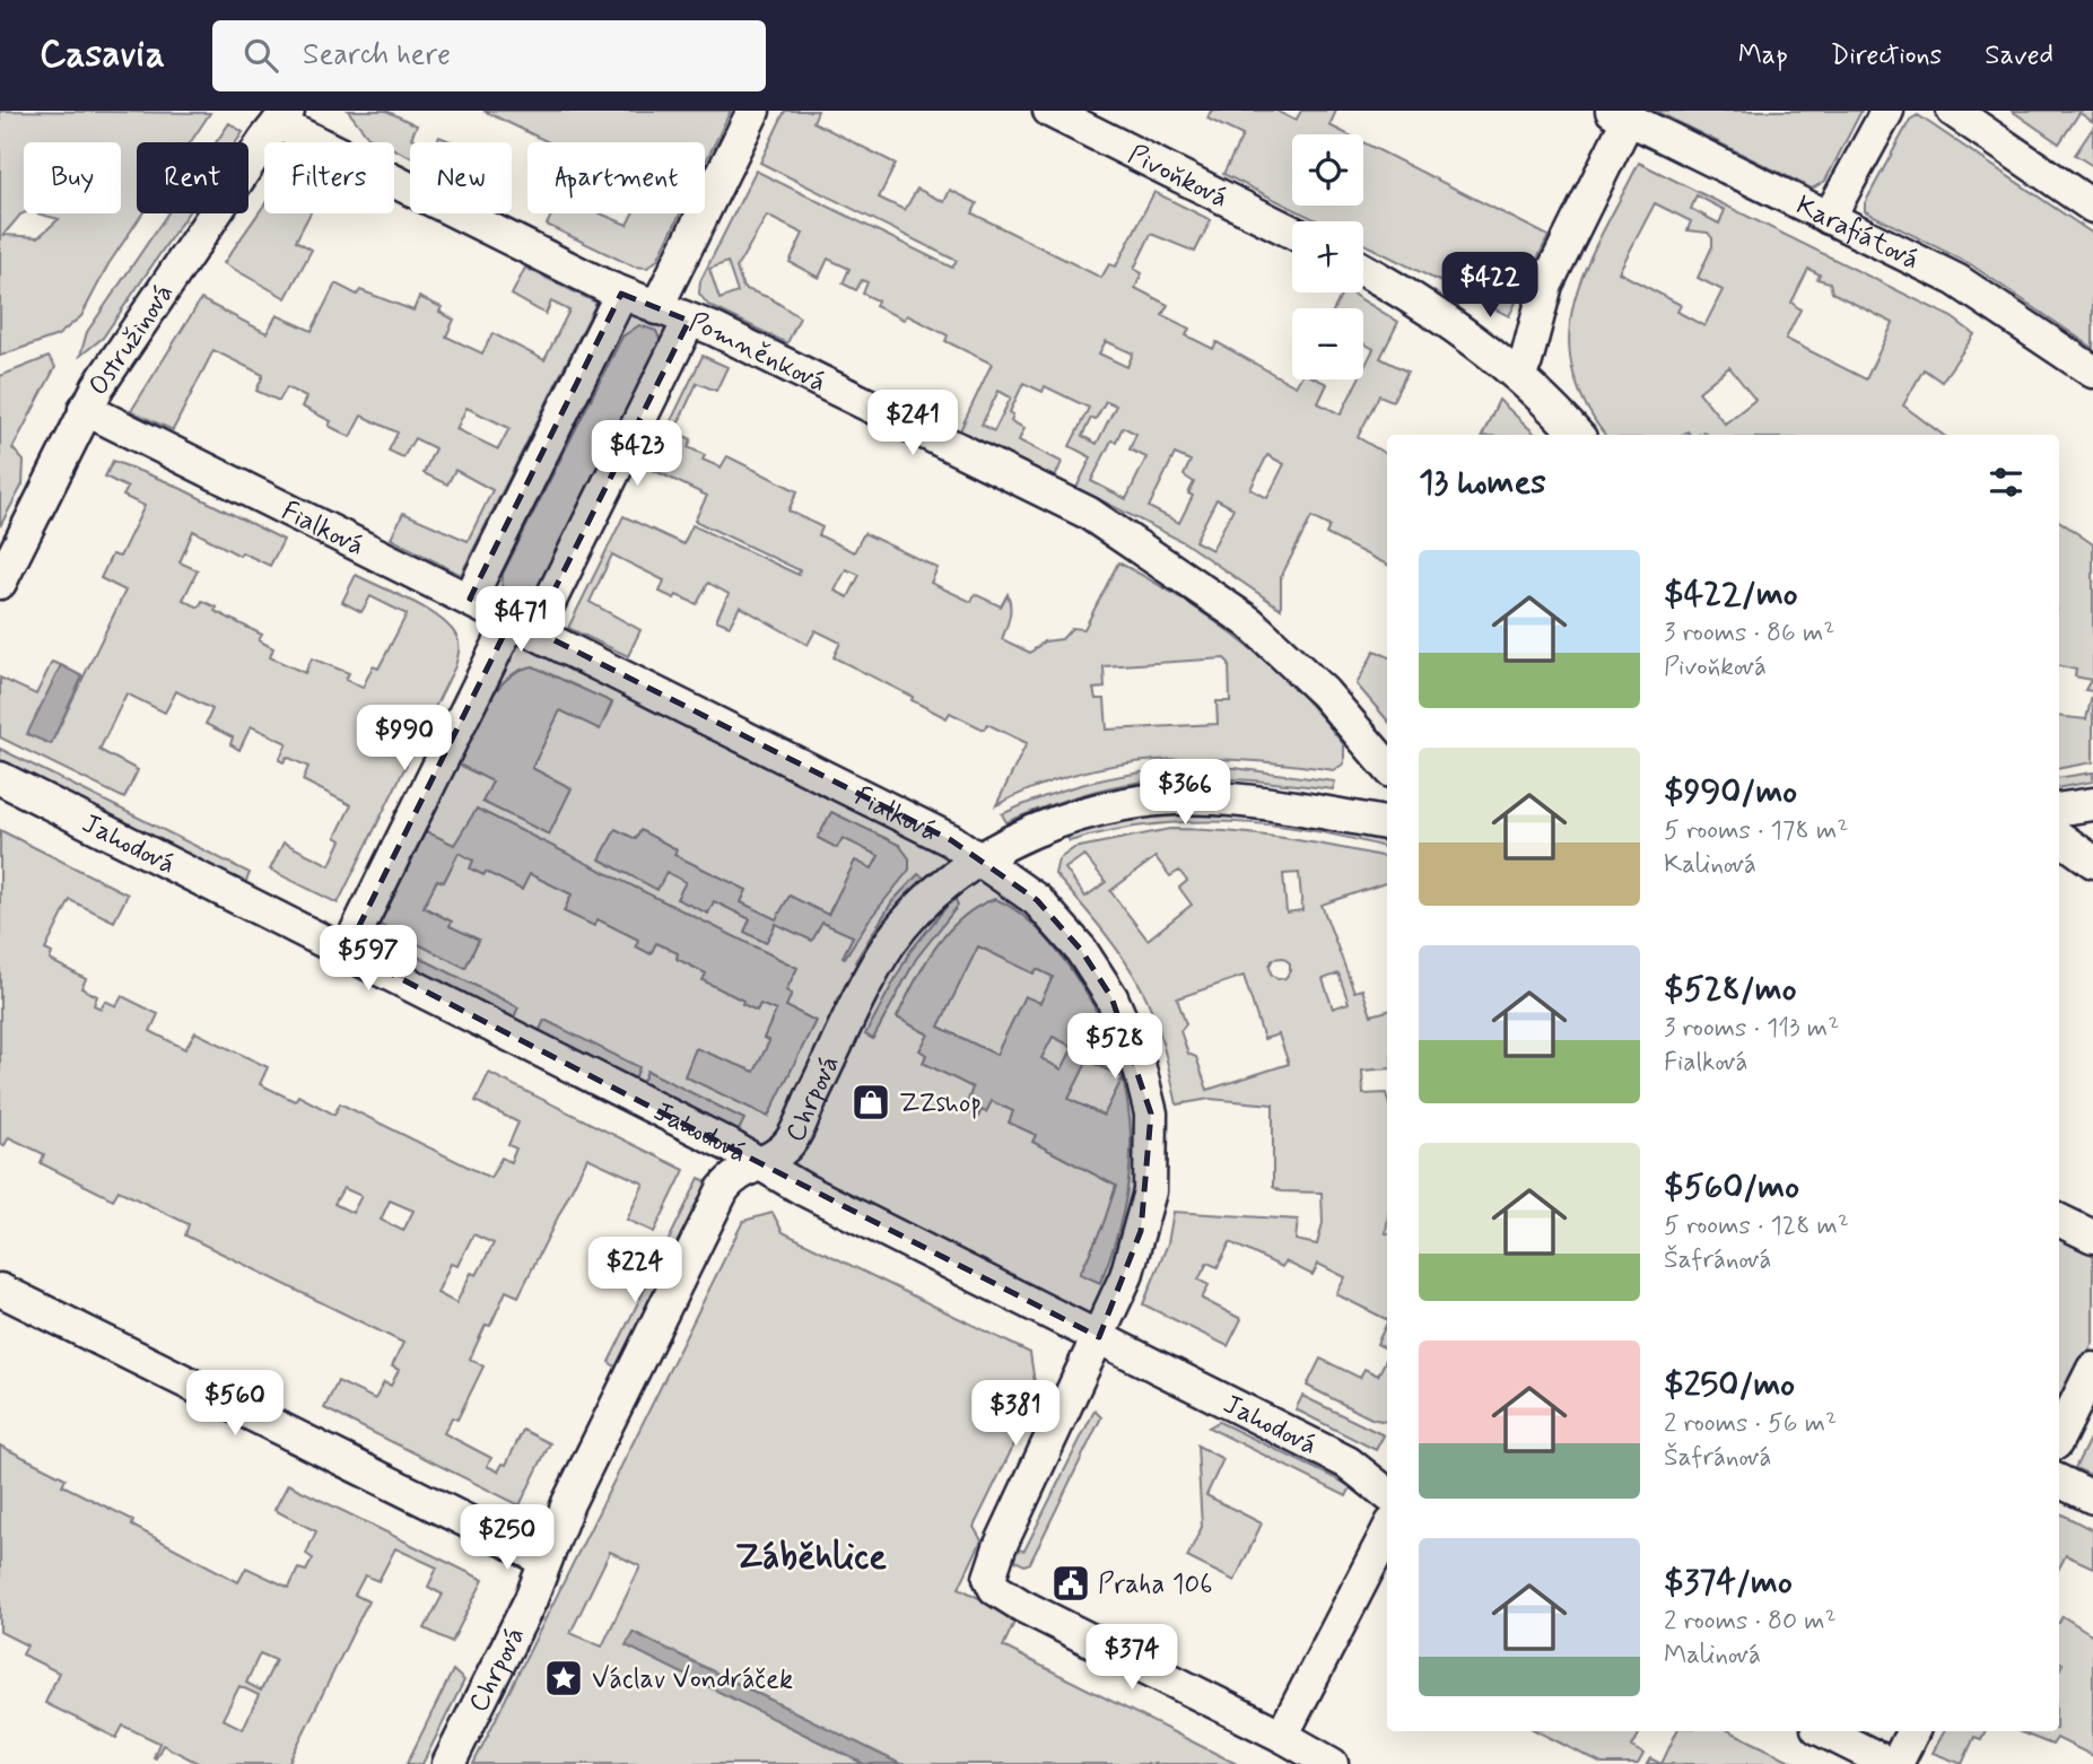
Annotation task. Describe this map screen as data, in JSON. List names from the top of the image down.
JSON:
{
  "streets": {
    "street": [
      "Pivoňková",
      "Karafiátová",
      "Ostružinová",
      "Pomněnková",
      "Fialková",
      "Jahodová",
      "Chrpová"
    ]
  },
  "crossings": [
    ["Ostružinová", "Pomněnková"],
    ["Ostružinová", "Fialková"],
    ["Fialková", "Jahodová"],
    ["Fialková", "Chrpová"],
    ["Jahodová", "Chrpová"]
  ],
  "districts": ["Záběhlice"],
  "places": {
    "shop": ["ZZshop"],
    "public building": ["Praha 106"],
    "place": ["Václav Vondráček"]
  },
  "page": {
    "header": "Casavia",
    "search": "Search here",
    "nav": ["Map", "Directions", "Saved"],
    "map_buttons": ["+", "−"],
    "chip": [
      "Buy",
      "Rent",
      "Filters",
      "New",
      "Apartment"
    ],
    "price": [
      "$422",
      "$241",
      "$423",
      "$471",
      "$990",
      "$366",
      "$597",
      "$528",
      "$224",
      "$560",
      "$381",
      "$250",
      "$374"
    ],
    "heading": "13 homes",
    "list": [
      {
        "name": "$422/mo",
        "note": "3 rooms · 86 m² · Pivoňková"
      },
      {
        "name": "$990/mo",
        "note": "5 rooms · 178 m² · Kalinová"
      },
      {
        "name": "$528/mo",
        "note": "3 rooms · 113 m² · Fialková"
      },
      {
        "name": "$560/mo",
        "note": "5 rooms · 128 m² · Šafránová"
      },
      {
        "name": "$250/mo",
        "note": "2 rooms · 56 m² · Šafránová"
      },
      {
        "name": "$374/mo",
        "note": "2 rooms · 80 m² · Malinová"
      }
    ]
  }
}
